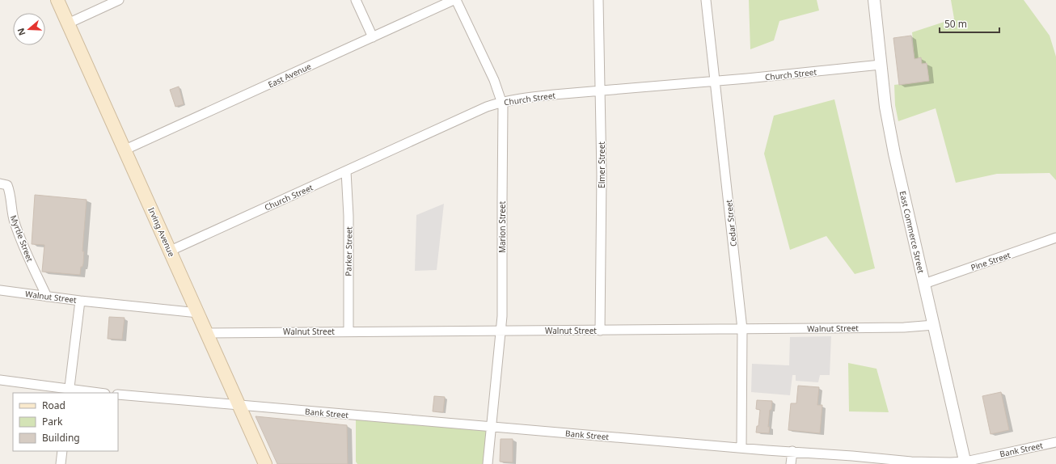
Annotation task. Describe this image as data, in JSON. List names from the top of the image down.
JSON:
{
  "streets": {
    "main road": ["Irving Avenue"],
    "street": [
      "Church Street",
      "East Avenue",
      "Elmer Street",
      "Cedar Street",
      "Marion Street",
      "East Commerce Street",
      "Myrtle Street",
      "Parker Street",
      "Pine Street",
      "Walnut Street",
      "Bank Street"
    ]
  },
  "crossings": [
    ["Church Street", "Elmer Street"],
    ["Church Street", "Cedar Street"],
    ["Church Street", "Marion Street"],
    ["Church Street", "Irving Avenue"],
    ["Church Street", "East Commerce Street"],
    ["Church Street", "Parker Street"],
    ["East Avenue", "Irving Avenue"],
    ["Elmer Street", "Walnut Street"],
    ["Cedar Street", "Walnut Street"],
    ["Cedar Street", "Bank Street"],
    ["Marion Street", "Walnut Street"],
    ["Marion Street", "Bank Street"],
    ["Irving Avenue", "Walnut Street"],
    ["Irving Avenue", "Bank Street"],
    ["East Commerce Street", "Pine Street"],
    ["East Commerce Street", "Walnut Street"],
    ["East Commerce Street", "Bank Street"],
    ["Myrtle Street", "Walnut Street"],
    ["Parker Street", "Walnut Street"]
  ],
  "legend": ["Road", "Park", "Building"],
  "scale_bar": "50 m",
  "north": "left"
}
